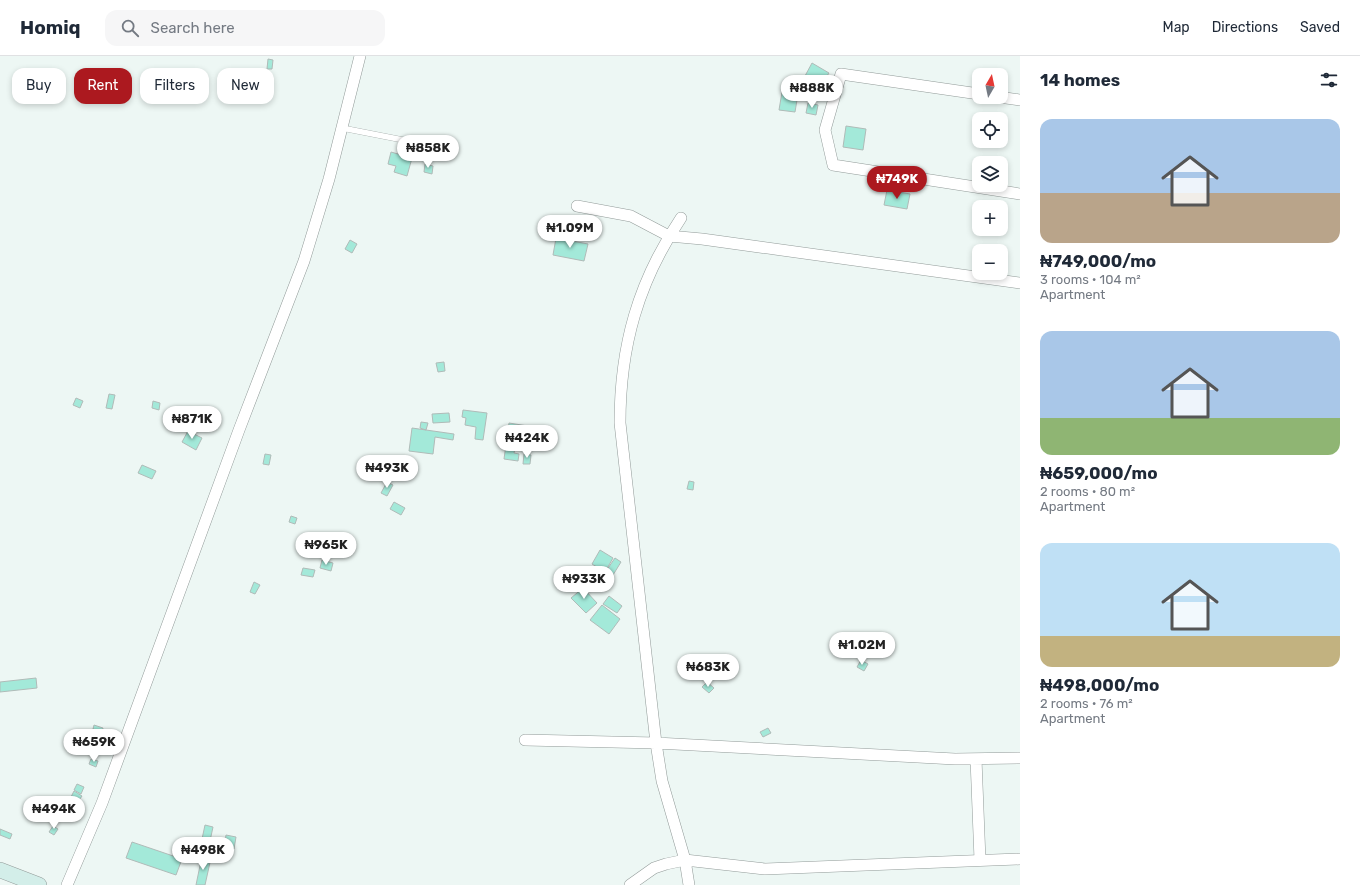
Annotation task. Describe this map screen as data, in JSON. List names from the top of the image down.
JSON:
{
  "north": "top",
  "page": {
    "header": "Homiq",
    "search": "Search here",
    "nav": ["Map", "Directions", "Saved"],
    "heading": "14 homes",
    "map_buttons": ["+", "−"],
    "chip": [
      "Buy",
      "Rent",
      "Filters",
      "New"
    ],
    "price": [
      "₦888K",
      "₦858K",
      "₦749K",
      "₦1.09M",
      "₦871K",
      "₦424K",
      "₦493K",
      "₦965K",
      "₦933K",
      "₦1.02M",
      "₦683K",
      "₦659K",
      "₦494K",
      "₦498K"
    ],
    "list": [
      {
        "name": "₦749,000/mo",
        "note": "3 rooms · 104 m² · Apartment"
      },
      {
        "name": "₦659,000/mo",
        "note": "2 rooms · 80 m² · Apartment"
      },
      {
        "name": "₦498,000/mo",
        "note": "2 rooms · 76 m² · Apartment"
      }
    ]
  }
}
